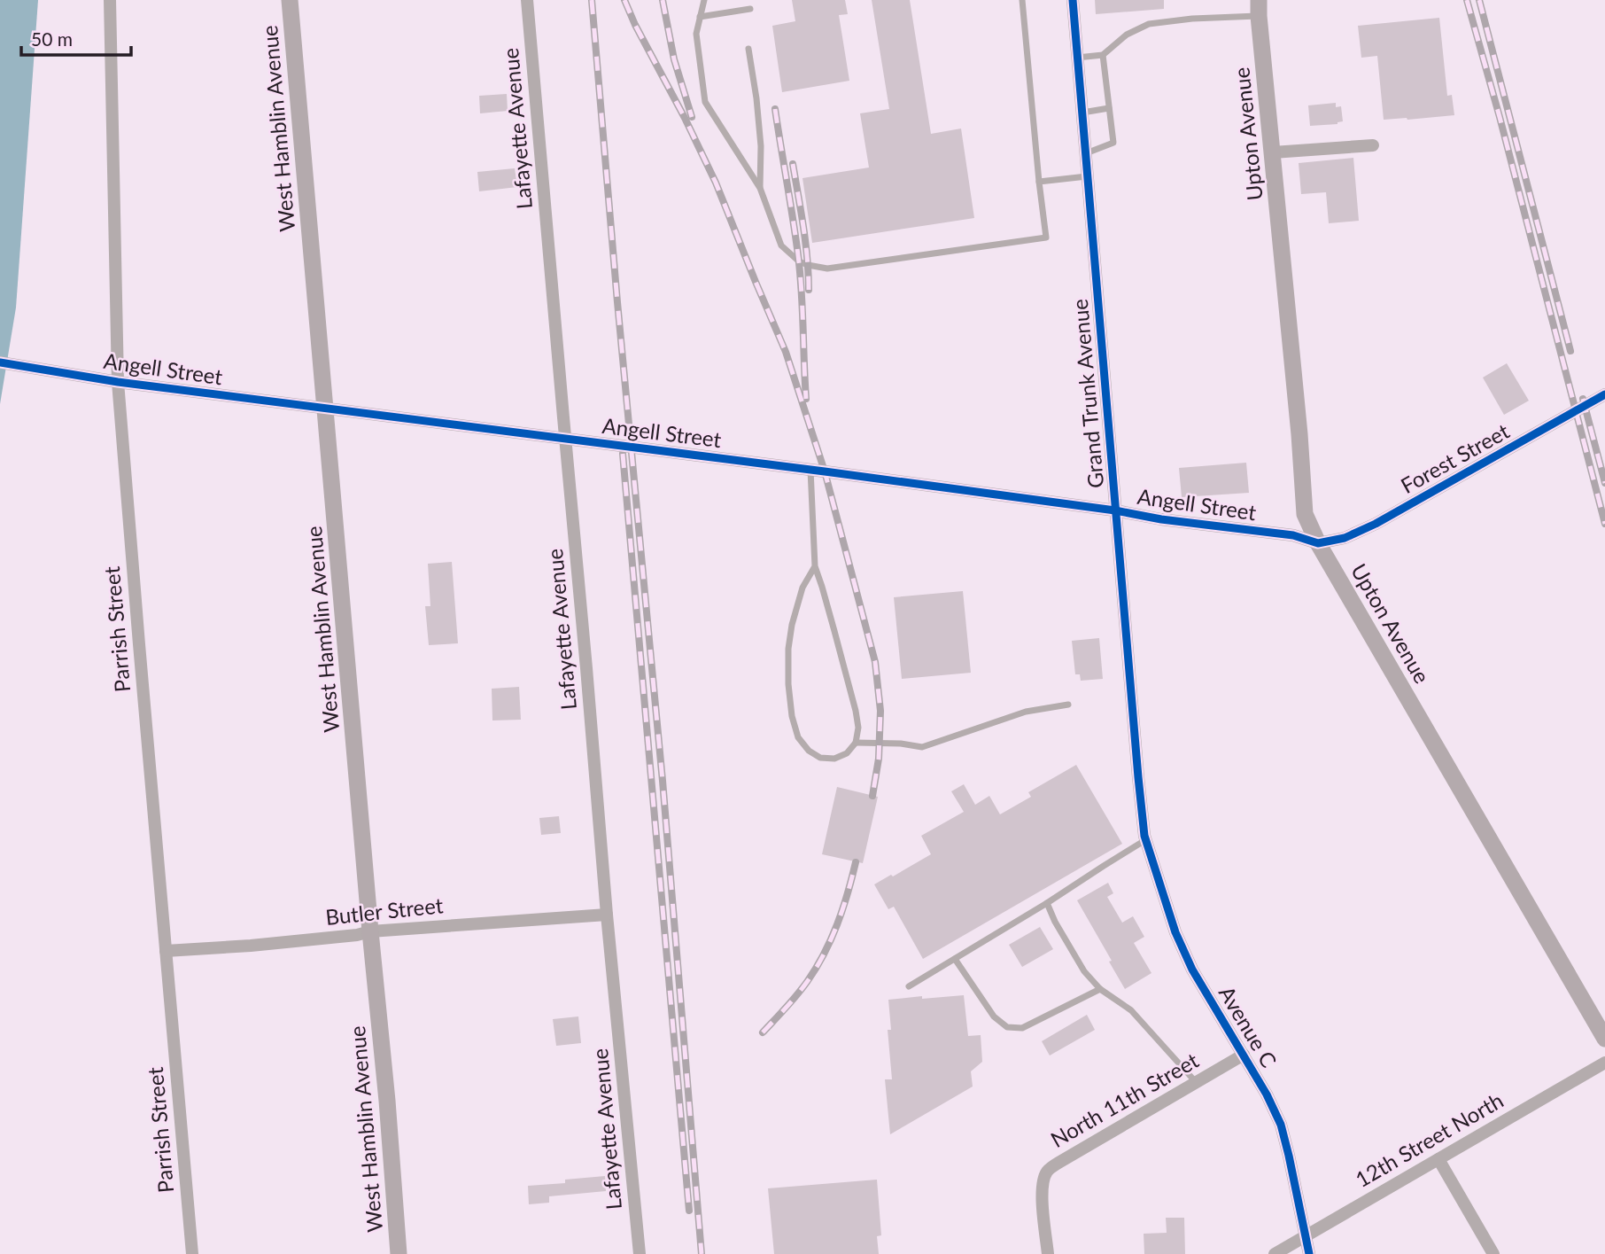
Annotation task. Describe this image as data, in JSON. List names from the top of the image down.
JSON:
{
  "streets": {
    "street": [
      "West Hamblin Avenue",
      "Lafayette Avenue",
      "Upton Avenue",
      "Angell Street",
      "Grand Trunk Avenue",
      "Forest Street",
      "Parrish Street",
      "Butler Street",
      "Avenue C",
      "North 11th Street",
      "12th Street North"
    ]
  },
  "crossings": [
    ["West Hamblin Avenue", "Angell Street"],
    ["West Hamblin Avenue", "Butler Street"],
    ["Lafayette Avenue", "Angell Street"],
    ["Lafayette Avenue", "Butler Street"],
    ["Upton Avenue", "Angell Street"],
    ["Upton Avenue", "Forest Street"],
    ["Angell Street", "Grand Trunk Avenue"],
    ["Angell Street", "Forest Street"],
    ["Angell Street", "Parrish Street"],
    ["Grand Trunk Avenue", "Avenue C"],
    ["Parrish Street", "Butler Street"],
    ["Avenue C", "North 11th Street"],
    ["Avenue C", "12th Street North"]
  ],
  "scale_bar": "50 m"
}
